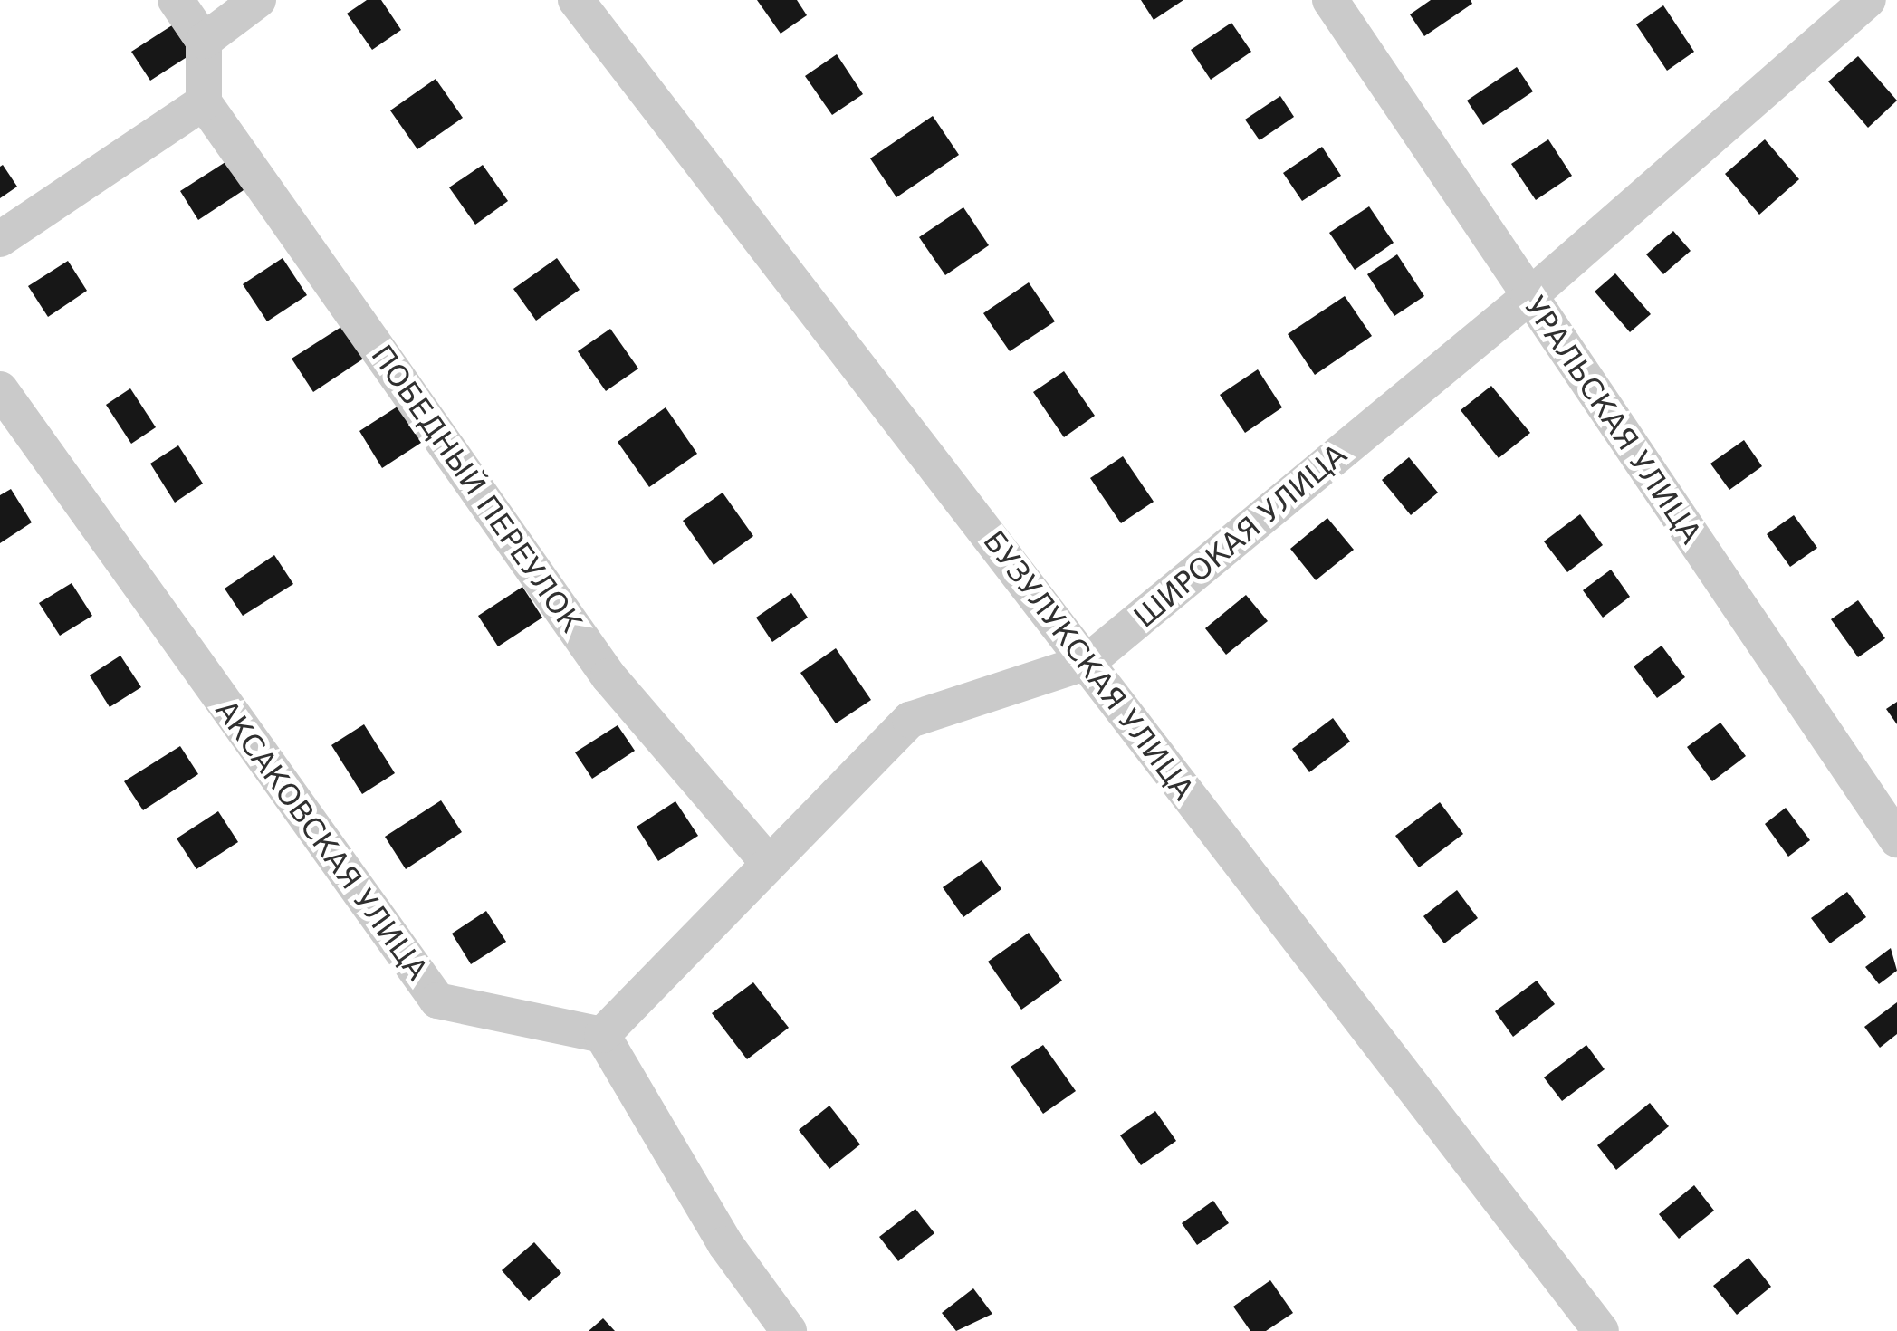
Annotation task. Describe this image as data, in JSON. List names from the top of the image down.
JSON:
{
  "streets": {
    "street": [
      "УРАЛЬСКАЯ УЛИЦА",
      "ПОБЕДНЫЙ ПЕРЕУЛОК",
      "ШИРОКАЯ УЛИЦА",
      "БУЗУЛУКСКАЯ УЛИЦА",
      "АКСАКОВСКАЯ УЛИЦА"
    ]
  },
  "crossings": [
    ["УРАЛЬСКАЯ УЛИЦА", "ШИРОКАЯ УЛИЦА"],
    ["ПОБЕДНЫЙ ПЕРЕУЛОК", "ШИРОКАЯ УЛИЦА"],
    ["ШИРОКАЯ УЛИЦА", "БУЗУЛУКСКАЯ УЛИЦА"],
    ["ШИРОКАЯ УЛИЦА", "АКСАКОВСКАЯ УЛИЦА"]
  ]
}
